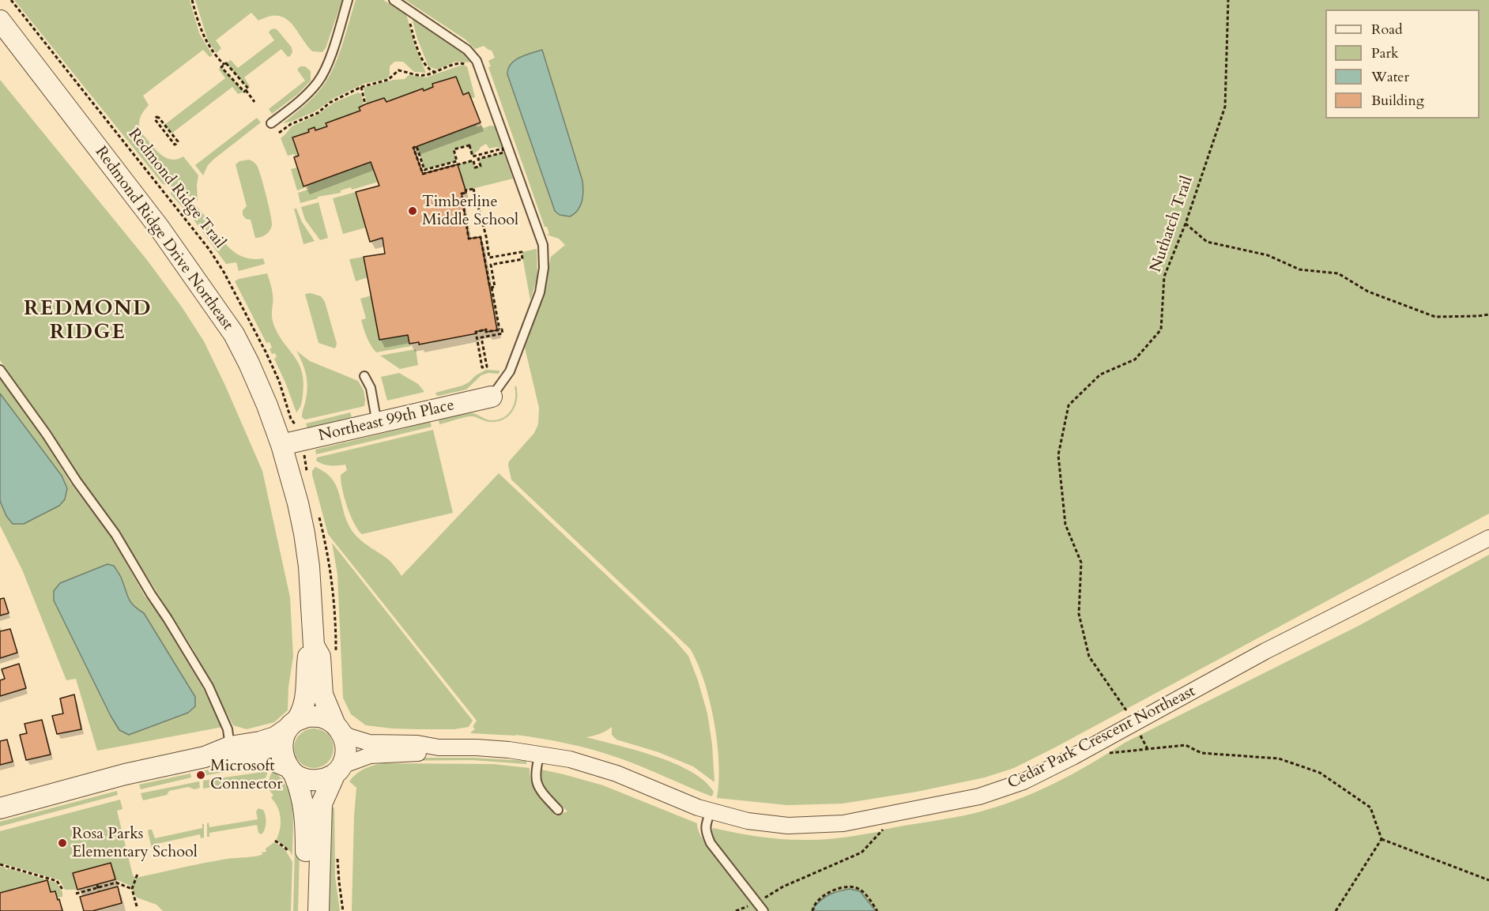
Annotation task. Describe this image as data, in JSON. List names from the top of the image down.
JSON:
{
  "streets": {
    "street": ["Redmond Ridge Drive Northeast", "Northeast 99th Place", "Cedar Park Crescent Northeast"],
    "path": ["Redmond Ridge Trail", "Nuthatch Trail"]
  },
  "crossings": [
    ["Redmond Ridge Drive Northeast", "Northeast 99th Place"],
    ["Redmond Ridge Drive Northeast", "Cedar Park Crescent Northeast"]
  ],
  "districts": ["REDMOND RIDGE"],
  "places": ["Timberline Middle School", "Microsoft Connector", "Rosa Parks Elementary School"],
  "legend": [
    "Road",
    "Park",
    "Water",
    "Building"
  ]
}
